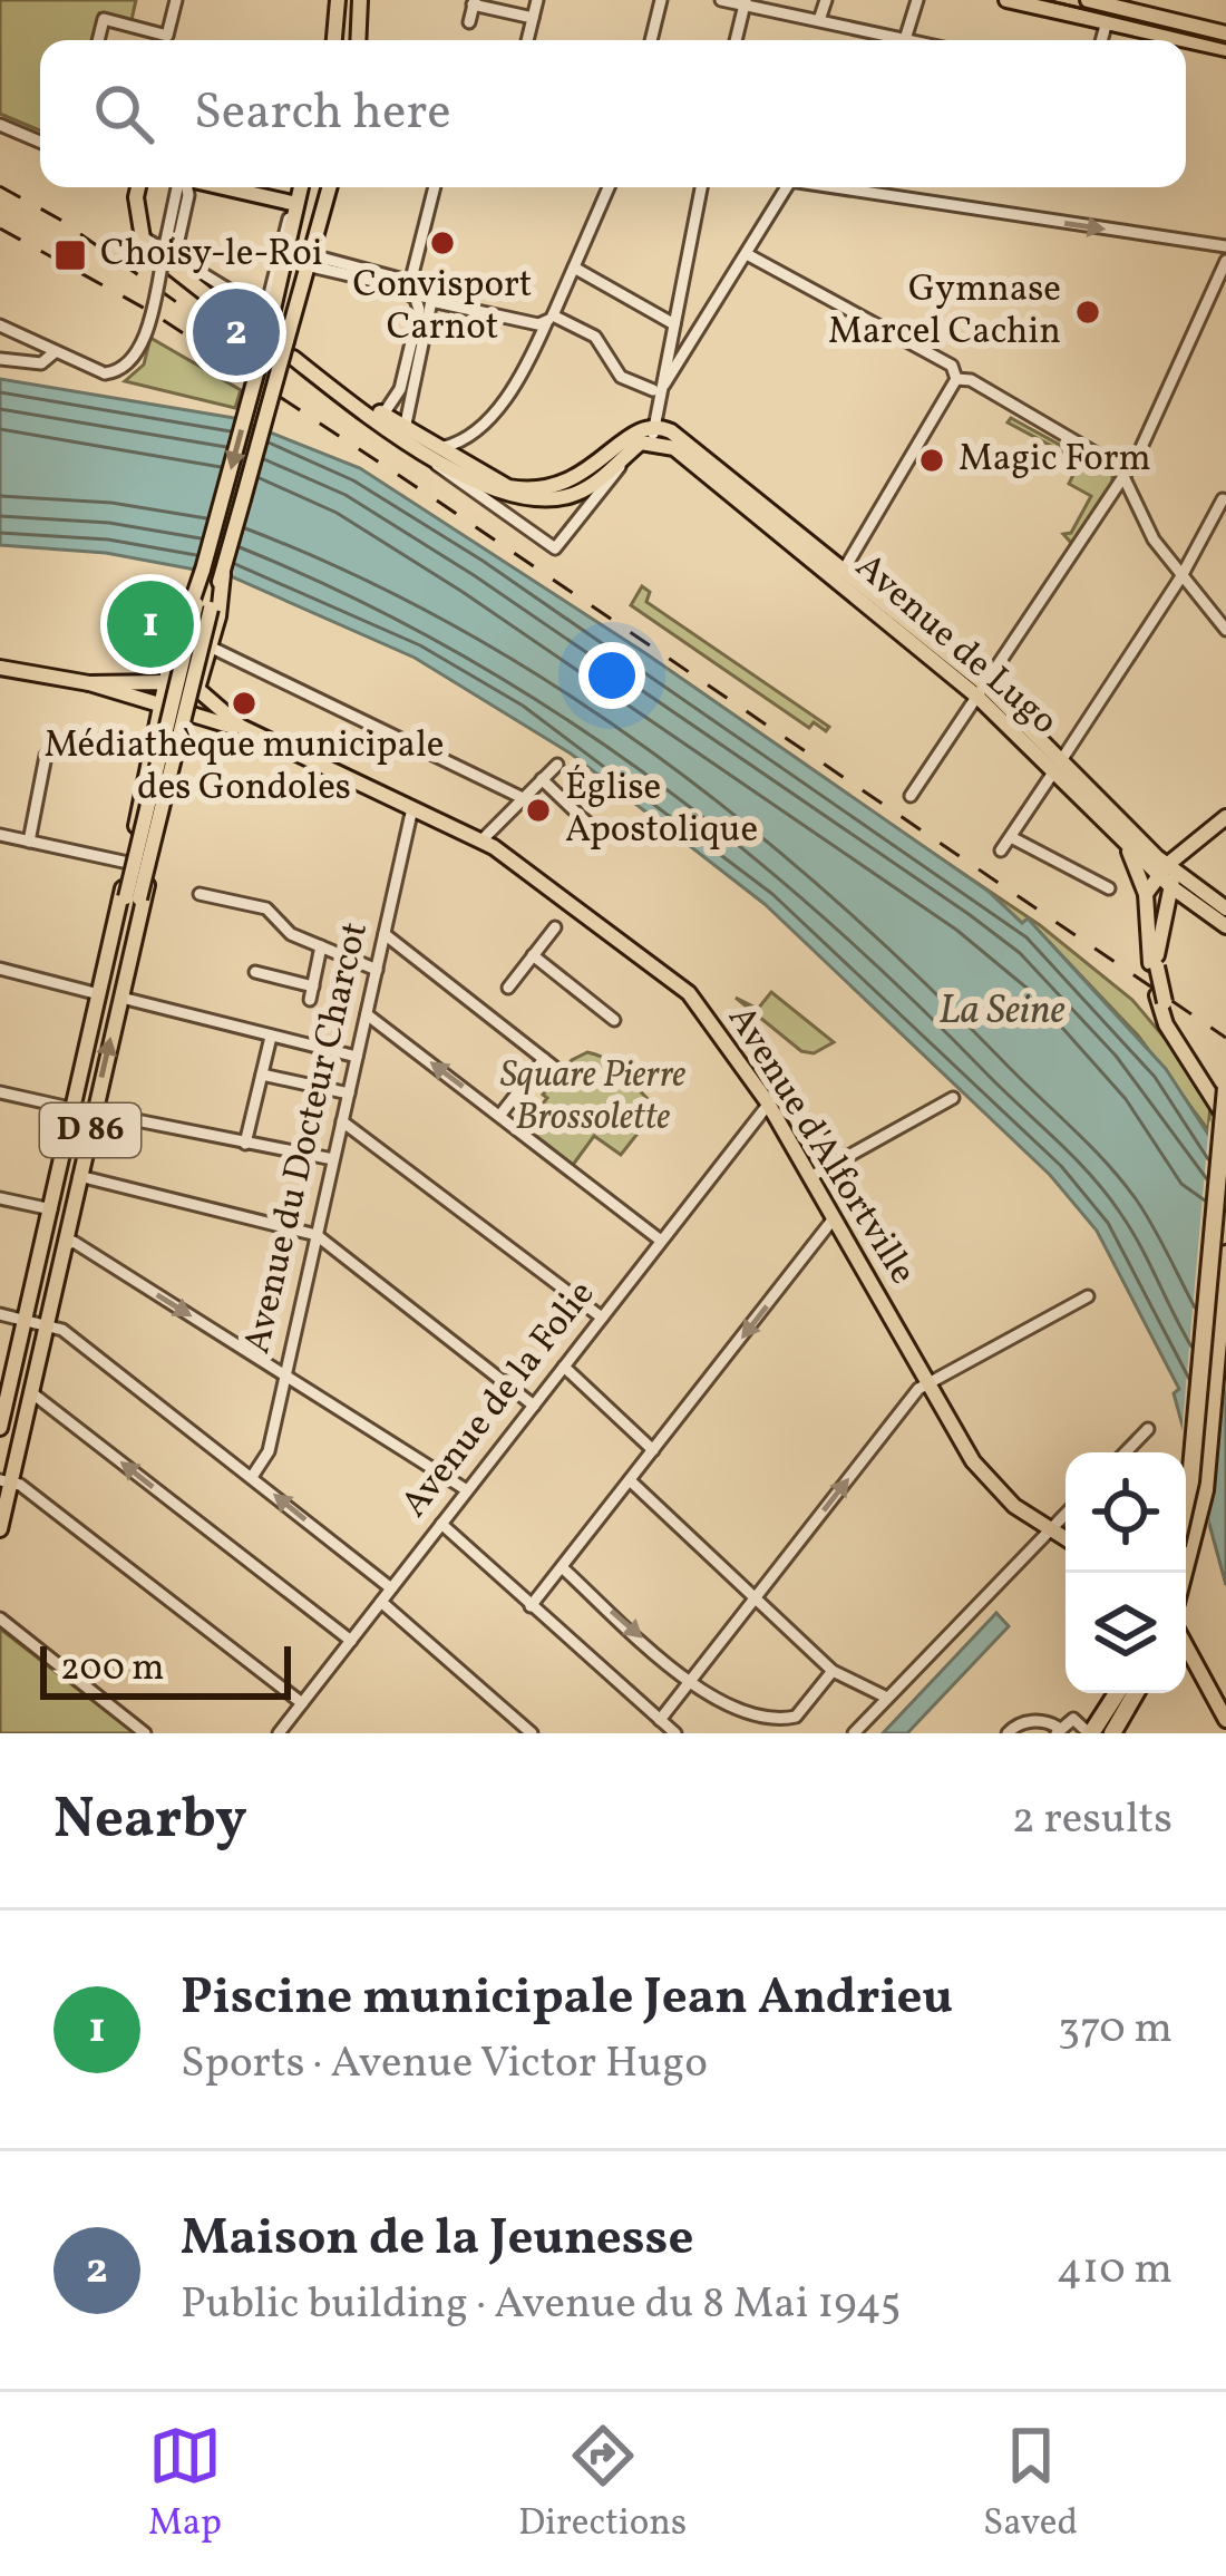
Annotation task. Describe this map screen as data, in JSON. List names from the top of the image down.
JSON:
{
  "streets": {
    "main road": ["Avenue de Lugo", "D 86", "Avenue d'Alfortville"],
    "street": ["Avenue du Docteur Charcot", "Avenue de la Folie"]
  },
  "crossings": [
    ["D 86", "Avenue d'Alfortville"],
    ["Avenue du Docteur Charcot", "Avenue d'Alfortville"],
    ["Avenue d'Alfortville", "Avenue de la Folie"]
  ],
  "water": ["La Seine"],
  "parks": ["Square Pierre Brossolette"],
  "places": {
    "other": [
      "Convisport Carnot",
      "Gymnase Marcel Cachin",
      "Magic Form",
      "Médiathèque municipale des Gondoles",
      "Église Apostolique"
    ],
    "transit": ["Choisy-le-Roi"]
  },
  "scale_bar": "200 m",
  "page": {
    "search": "Search here",
    "pins": ["2", "1"],
    "scale": "200 m",
    "heading": ["Nearby", "2 results"],
    "list": [
      {
        "mark": "1",
        "name": "Piscine municipale Jean Andrieu",
        "note": "Sports · Avenue Victor Hugo",
        "value": "370 m"
      },
      {
        "mark": "2",
        "name": "Maison de la Jeunesse",
        "note": "Public building · Avenue du 8 Mai 1945",
        "value": "410 m"
      }
    ],
    "nav": ["Map", "Directions", "Saved"]
  }
}
